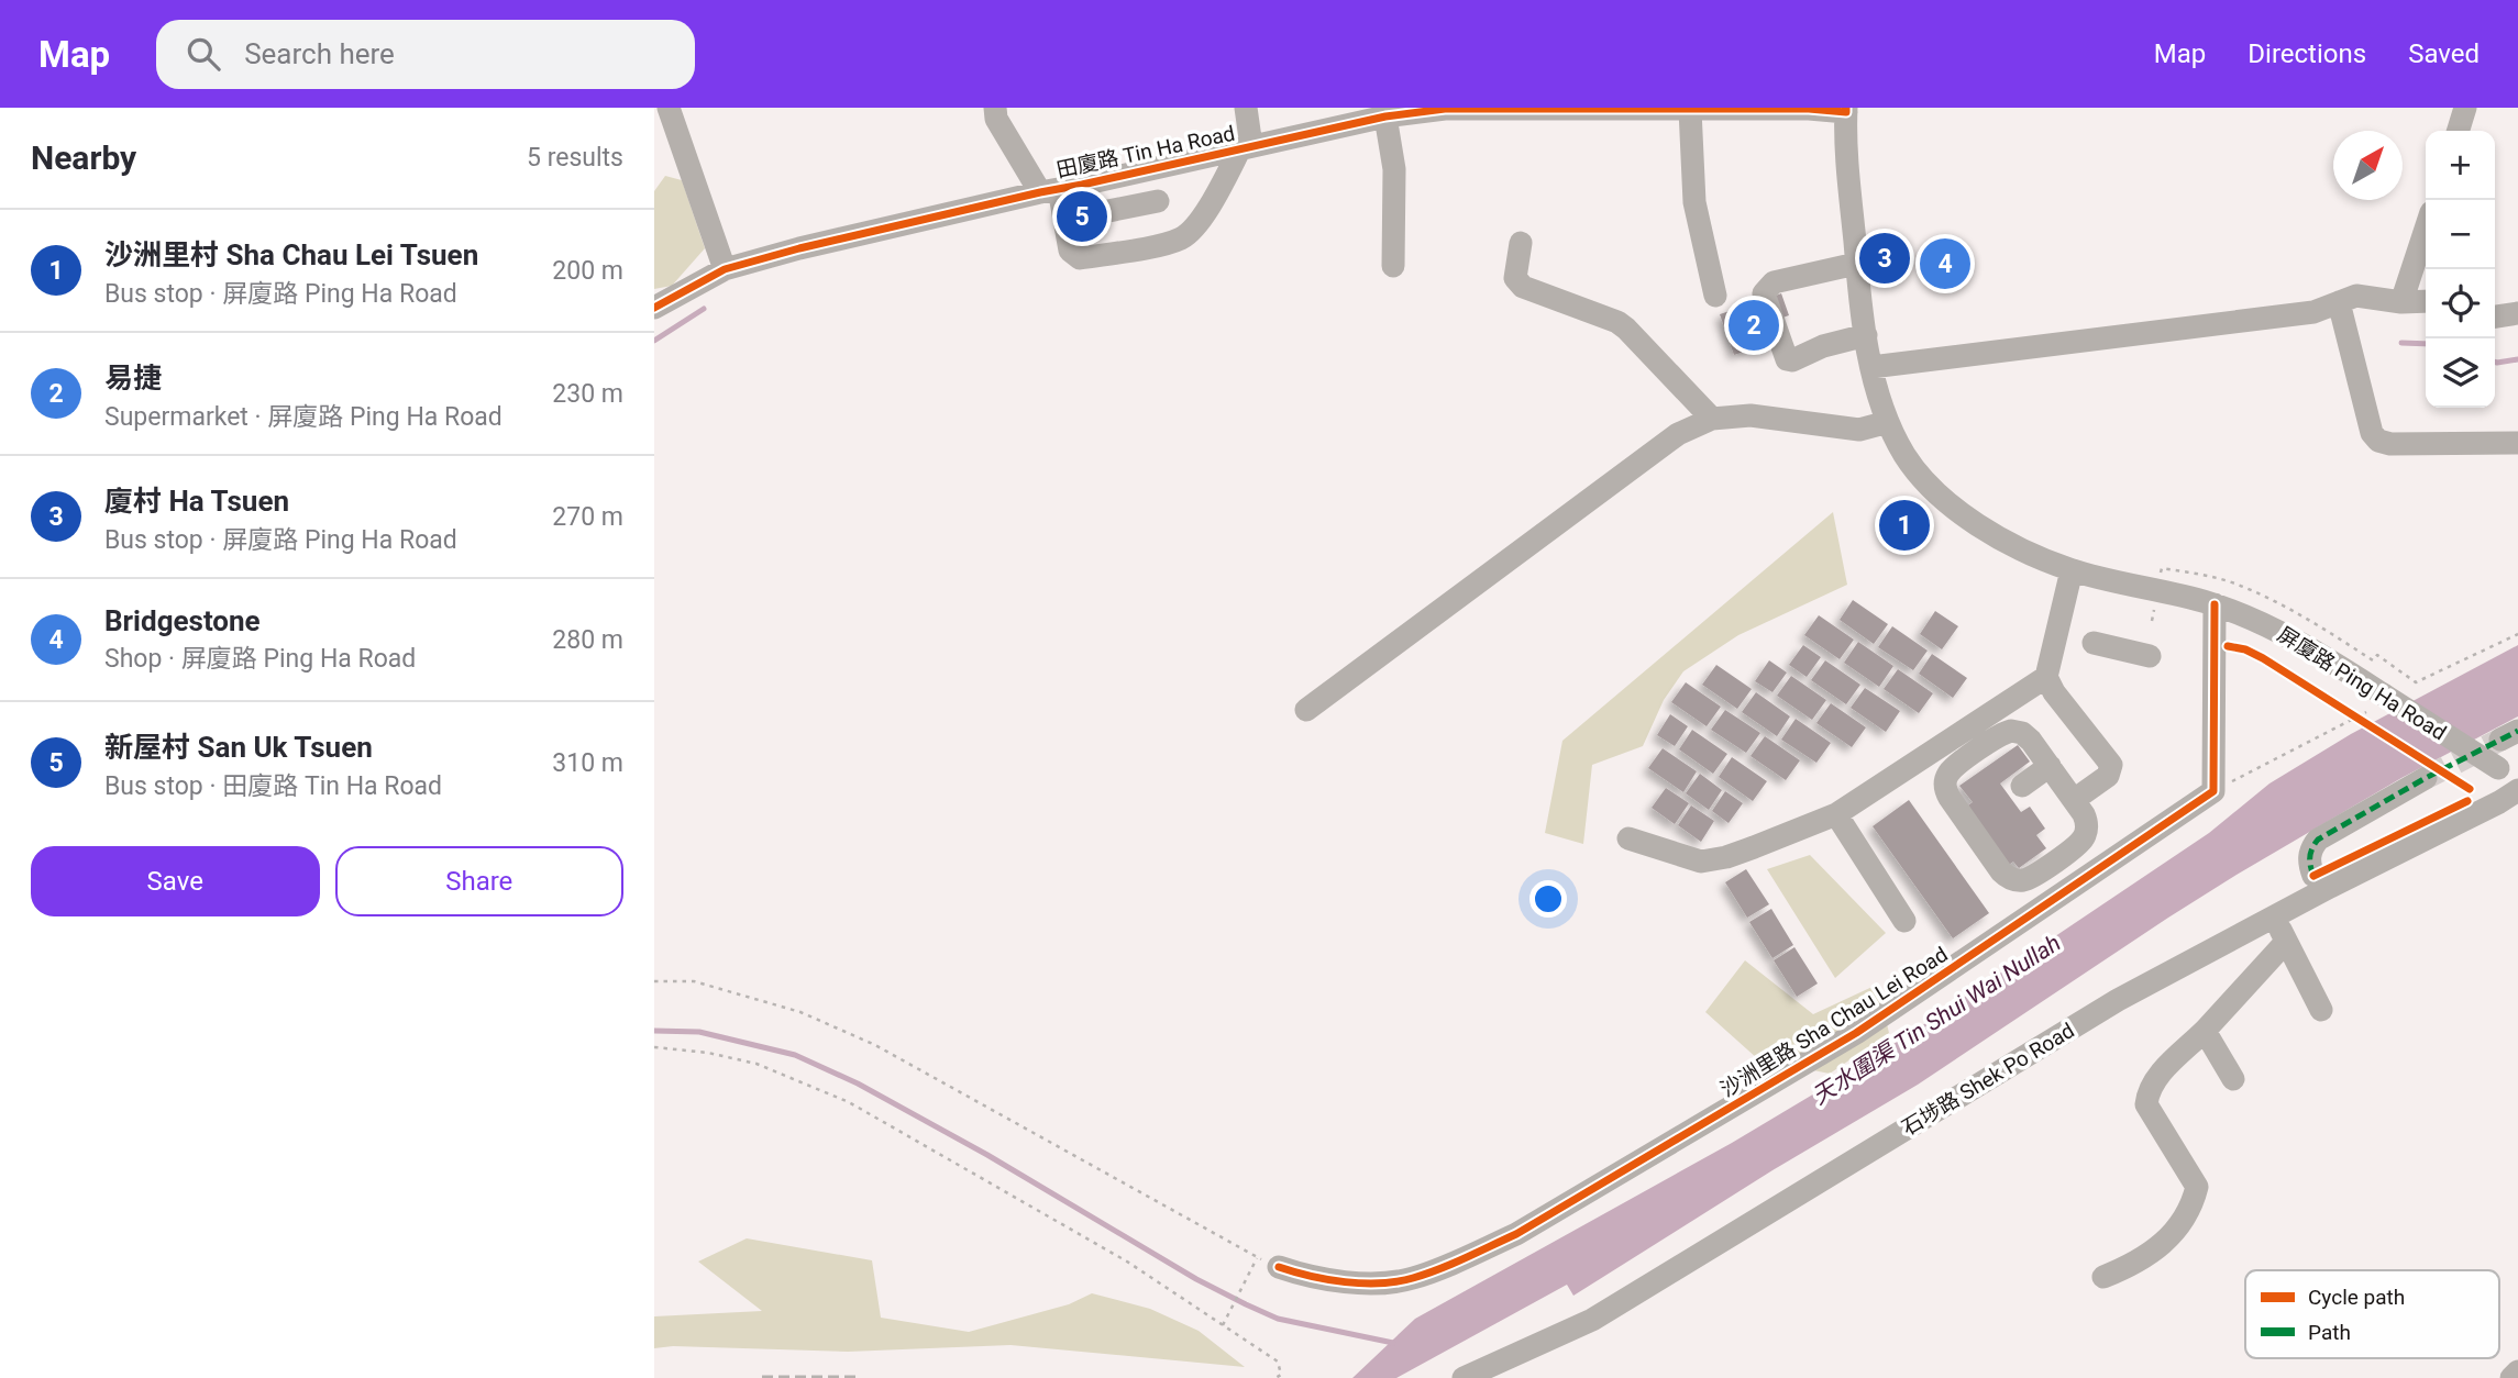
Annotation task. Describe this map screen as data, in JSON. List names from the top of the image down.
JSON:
{
  "streets": {
    "street": [
      "田廈路 Tin Ha Road",
      "屏廈路 Ping Ha Road",
      "沙洲里路 Sha Chau Lei Road",
      "石埗路 Shek Po Road"
    ]
  },
  "crossings": [
    ["田廈路 Tin Ha Road", "屏廈路 Ping Ha Road"]
  ],
  "water": ["天水圍渠 Tin Shui Wai Nullah"],
  "legend": ["Cycle path", "Path"],
  "north": "top right",
  "page": {
    "header": "Map",
    "search": "Search here",
    "nav": ["Map", "Directions", "Saved"],
    "heading": ["Nearby", "5 results"],
    "map_buttons": ["+", "−"],
    "pins": [
      "5",
      "3",
      "4",
      "2",
      "1"
    ],
    "list": [
      {
        "mark": "1",
        "name": "沙洲里村 Sha Chau Lei Tsuen",
        "note": "Bus stop · 屏廈路 Ping Ha Road",
        "value": "200 m"
      },
      {
        "mark": "2",
        "name": "易捷",
        "note": "Supermarket · 屏廈路 Ping Ha Road",
        "value": "230 m"
      },
      {
        "mark": "3",
        "name": "廈村 Ha Tsuen",
        "note": "Bus stop · 屏廈路 Ping Ha Road",
        "value": "270 m"
      },
      {
        "mark": "4",
        "name": "Bridgestone",
        "note": "Shop · 屏廈路 Ping Ha Road",
        "value": "280 m"
      },
      {
        "mark": "5",
        "name": "新屋村 San Uk Tsuen",
        "note": "Bus stop · 田廈路 Tin Ha Road",
        "value": "310 m"
      }
    ],
    "buttons": ["Save", "Share"]
  }
}
